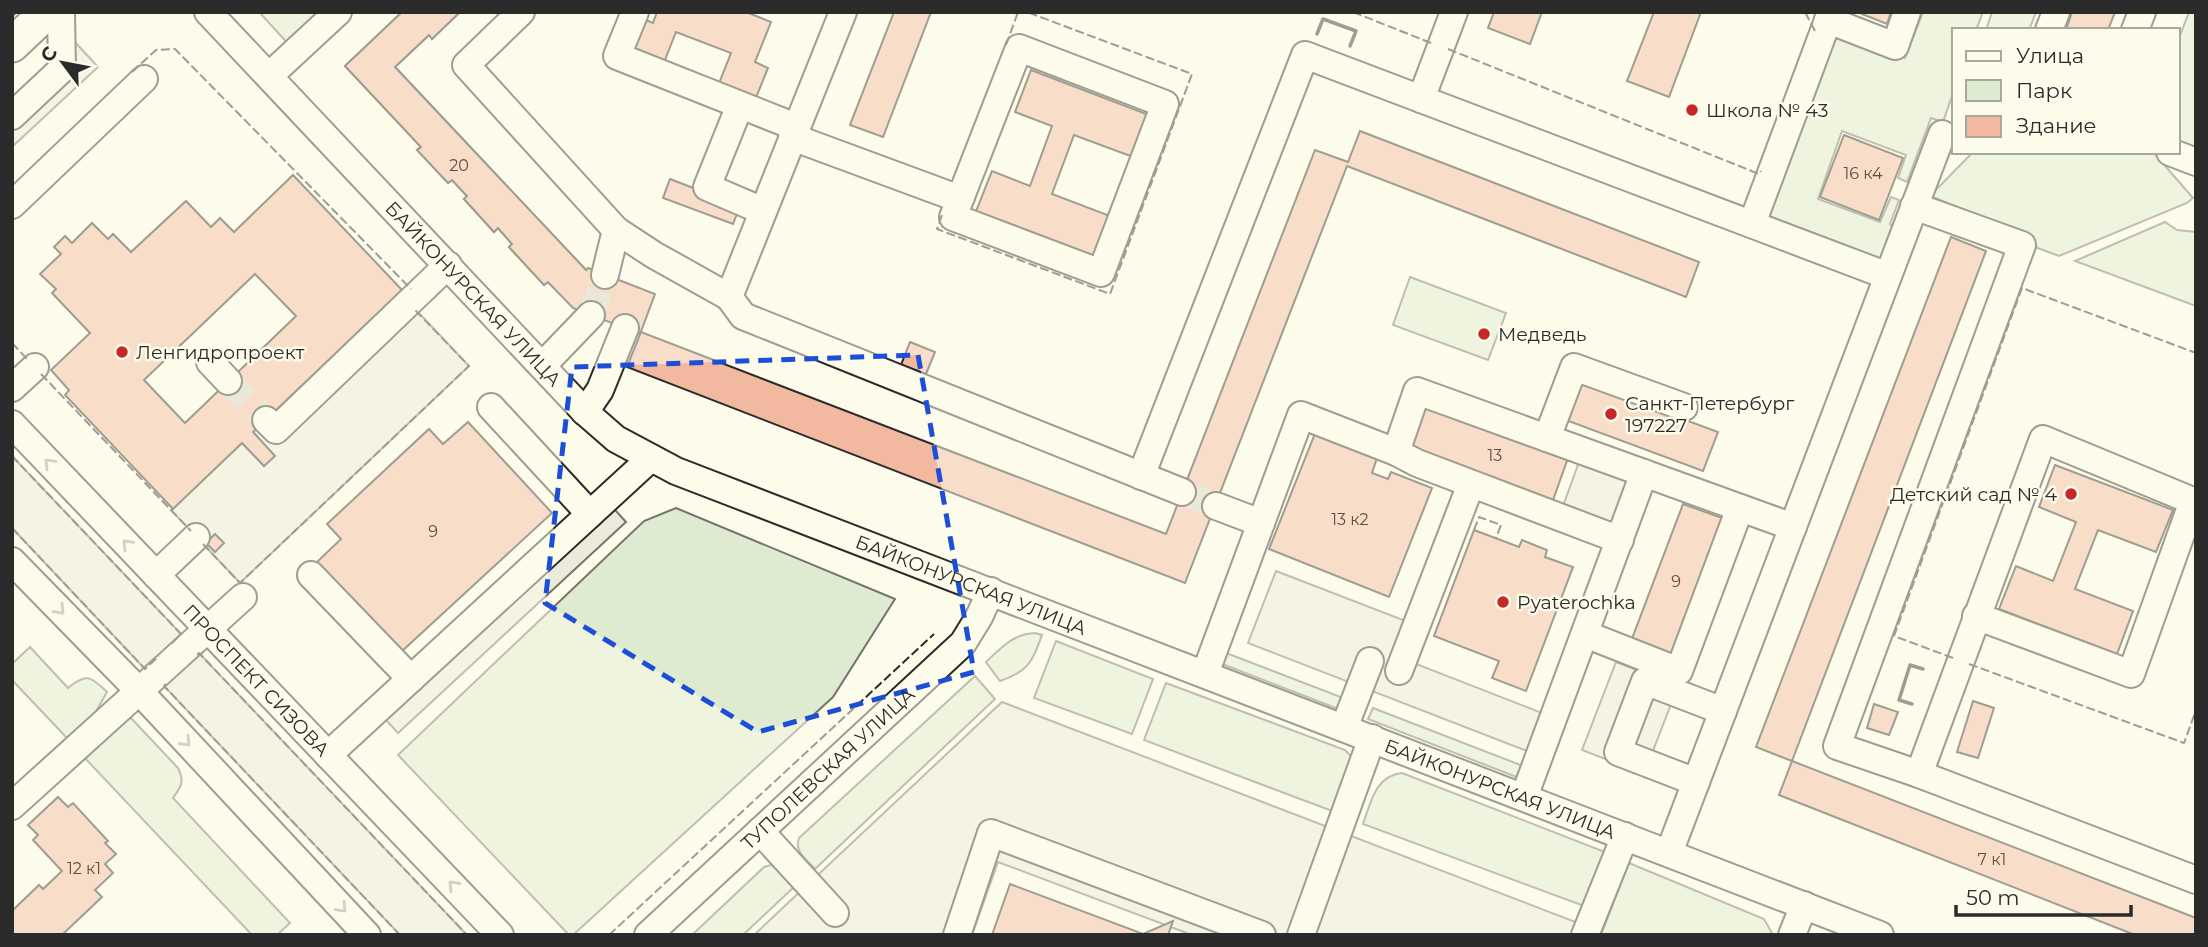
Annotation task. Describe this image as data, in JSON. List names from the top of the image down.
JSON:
{
  "streets": {
    "street": ["БАЙКОНУРСКАЯ УЛИЦА", "ПРОСПЕКТ СИЗОВА", "ТУПОЛЕВСКАЯ УЛИЦА"]
  },
  "crossings": [
    ["БАЙКОНУРСКАЯ УЛИЦА", "ТУПОЛЕВСКАЯ УЛИЦА"]
  ],
  "places": [
    "Школа № 43",
    "Медведь",
    "Ленгидропроект",
    "Санкт-Петербург 197227",
    "Детский сад № 4",
    "Pyaterochka"
  ],
  "house_numbers": [
    "20",
    "16 к4",
    "13",
    "13 к2",
    "9",
    "9",
    "7 к1",
    "12 к1"
  ],
  "legend": ["Улица", "Парк", "Здание"],
  "scale_bar": "50 m",
  "north": "top left"
}
